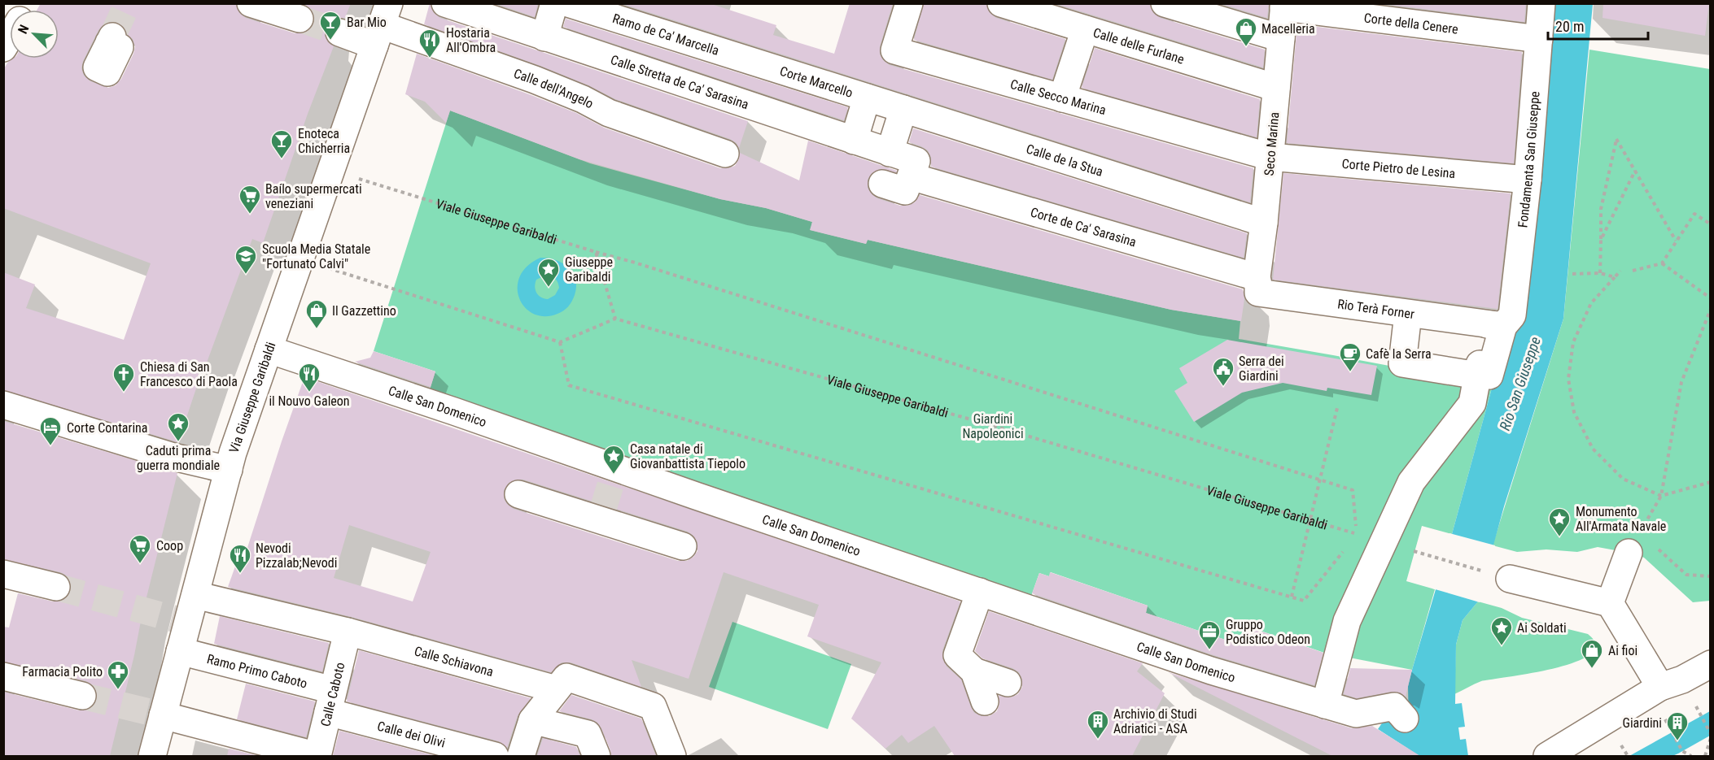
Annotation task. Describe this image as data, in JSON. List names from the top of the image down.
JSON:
{
  "streets": {
    "street": [
      "Corte della Cenere",
      "Ramo de Ca' Marcella",
      "Calle delle Furlane",
      "Corte Marcello",
      "Calle Stretta de Ca' Sarasina",
      "Calle dell'Angelo",
      "Calle Secco Marina",
      "Seco Marina",
      "Fondamenta San Giuseppe",
      "Calle de la Stua",
      "Corte Pietro de Lesina",
      "Corte de Ca' Sarasina",
      "Rio Terà Forner",
      "Via Giuseppe Garibaldi",
      "Calle San Domenico",
      "Calle Schiavona",
      "Ramo Primo Caboto",
      "Calle Caboto",
      "Calle dei Olivi"
    ],
    "path": ["Viale Giuseppe Garibaldi"]
  },
  "crossings": [
    ["Corte della Cenere", "Seco Marina"],
    ["Corte della Cenere", "Fondamenta San Giuseppe"],
    ["Ramo de Ca' Marcella", "Corte Marcello"],
    ["Calle delle Furlane", "Seco Marina"],
    ["Corte Marcello", "Calle de la Stua"],
    ["Calle Stretta de Ca' Sarasina", "Corte de Ca' Sarasina"],
    ["Calle dell'Angelo", "Via Giuseppe Garibaldi"],
    ["Calle Secco Marina", "Seco Marina"],
    ["Calle Secco Marina", "Corte Pietro de Lesina"],
    ["Seco Marina", "Calle de la Stua"],
    ["Seco Marina", "Corte Pietro de Lesina"],
    ["Seco Marina", "Corte de Ca' Sarasina"],
    ["Seco Marina", "Rio Terà Forner"],
    ["Fondamenta San Giuseppe", "Corte Pietro de Lesina"],
    ["Fondamenta San Giuseppe", "Rio Terà Forner"],
    ["Fondamenta San Giuseppe", "Calle San Domenico"],
    ["Viale Giuseppe Garibaldi", "Via Giuseppe Garibaldi"],
    ["Corte de Ca' Sarasina", "Rio Terà Forner"],
    ["Via Giuseppe Garibaldi", "Calle San Domenico"],
    ["Via Giuseppe Garibaldi", "Calle Schiavona"],
    ["Via Giuseppe Garibaldi", "Ramo Primo Caboto"],
    ["Calle Schiavona", "Calle Caboto"],
    ["Ramo Primo Caboto", "Calle Caboto"],
    ["Ramo Primo Caboto", "Calle dei Olivi"],
    ["Calle Caboto", "Calle dei Olivi"]
  ],
  "water": ["Rio San Giuseppe"],
  "parks": ["Giardini Napoleonici"],
  "places": {
    "bar": ["Bar Mio", "Enoteca Chicherria"],
    "shop": ["Macelleria", "Il Gazzettino", "Ai fioi"],
    "restaurant": ["Hostaria All'Ombra", "il Nouvo Galeon", "Nevodi Pizzalab;Nevodi"],
    "supermarket": ["Baílo supermercati veneziani", "Coop"],
    "school or university": ["Scuola Media Statale \"Fortunato Calvi\""],
    "place": [
      "Giuseppe Garibaldi",
      "Caduti prima guerra mondiale",
      "Casa natale di Giovanbattista Tiepolo",
      "Monumento All'Armata Navale",
      "Ai Soldati"
    ],
    "cafe": ["Cafè la Serra"],
    "public building": ["Serra dei Giardini"],
    "church": ["Chiesa di San Francesco di Paola"],
    "hotel": ["Corte Contarina"],
    "office": ["Gruppo Podistico Odeon"],
    "pharmacy": ["Farmacia Polito"],
    "building": ["Archivio di Studi Adriatici - ASA", "Giardini"]
  },
  "scale_bar": "20 m",
  "north": "top left"
}
